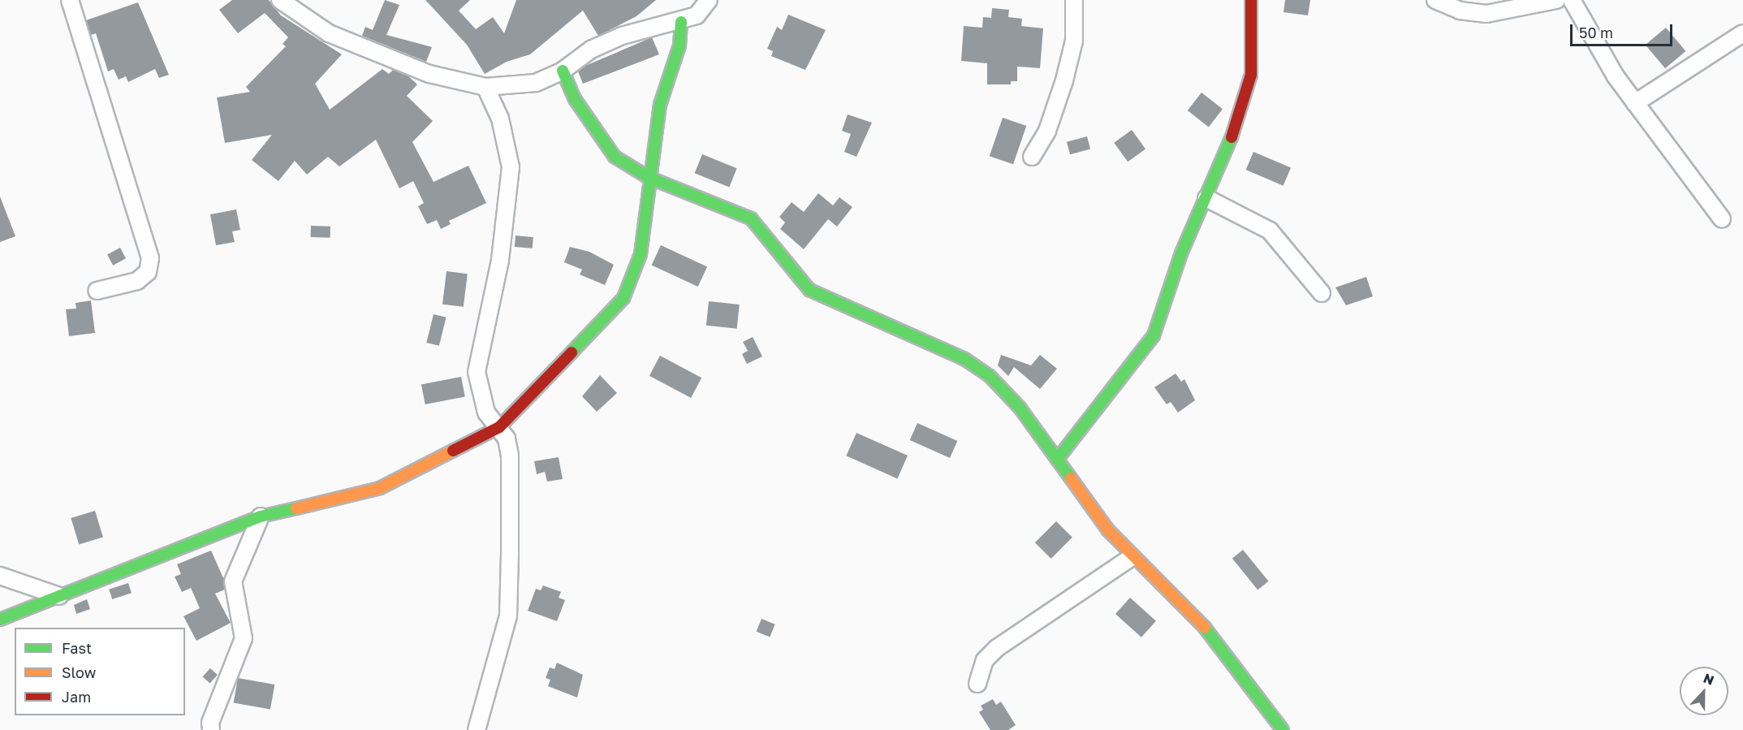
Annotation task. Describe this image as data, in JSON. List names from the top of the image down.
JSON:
{
  "legend": ["Fast", "Slow", "Jam"],
  "scale_bar": "50 m",
  "north": "top"
}
